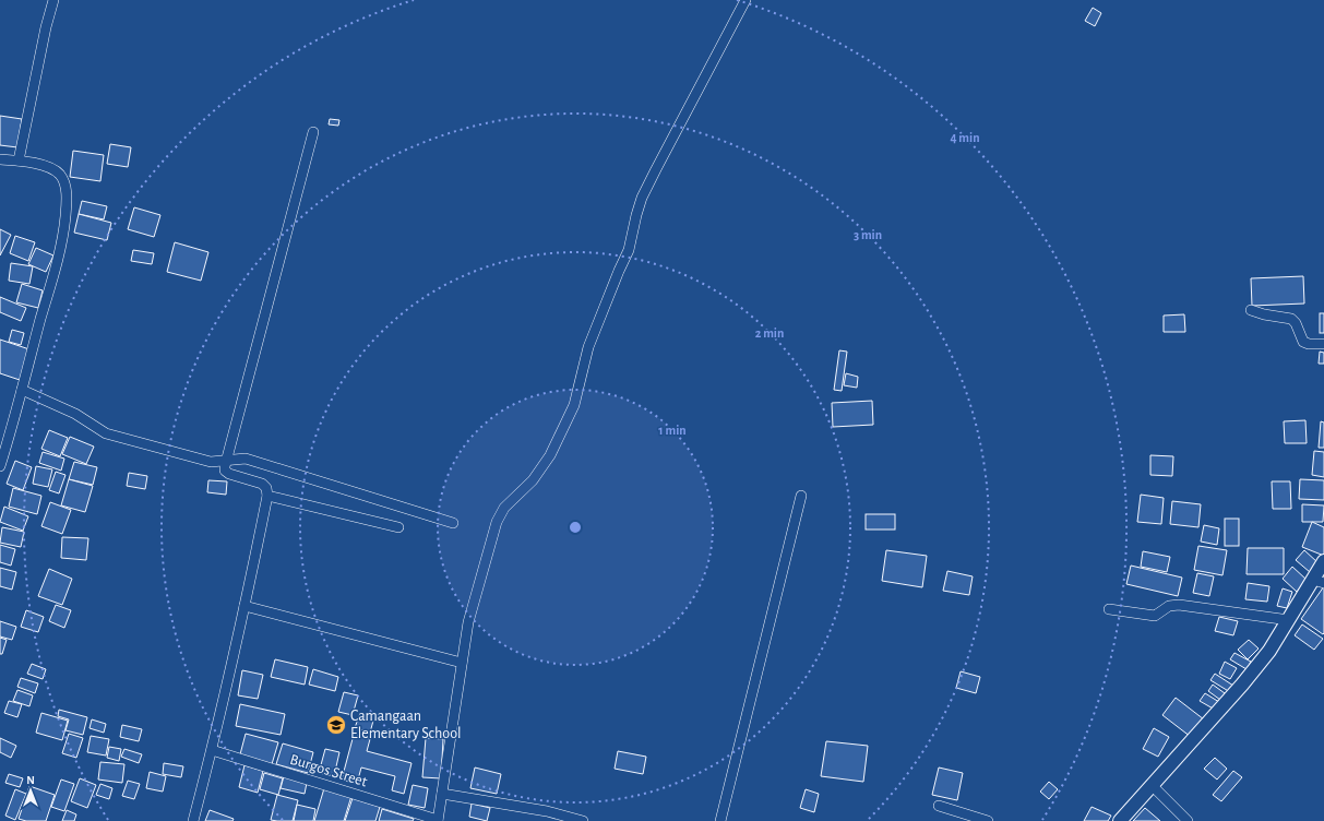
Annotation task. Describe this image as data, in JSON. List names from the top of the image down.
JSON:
{
  "streets": {
    "street": ["Burgos Street"]
  },
  "places": {
    "school or university": ["Camangaan Elementary School"]
  },
  "north": "top",
  "rings": [
    "4 min",
    "3 min",
    "2 min",
    "1 min"
  ]
}
